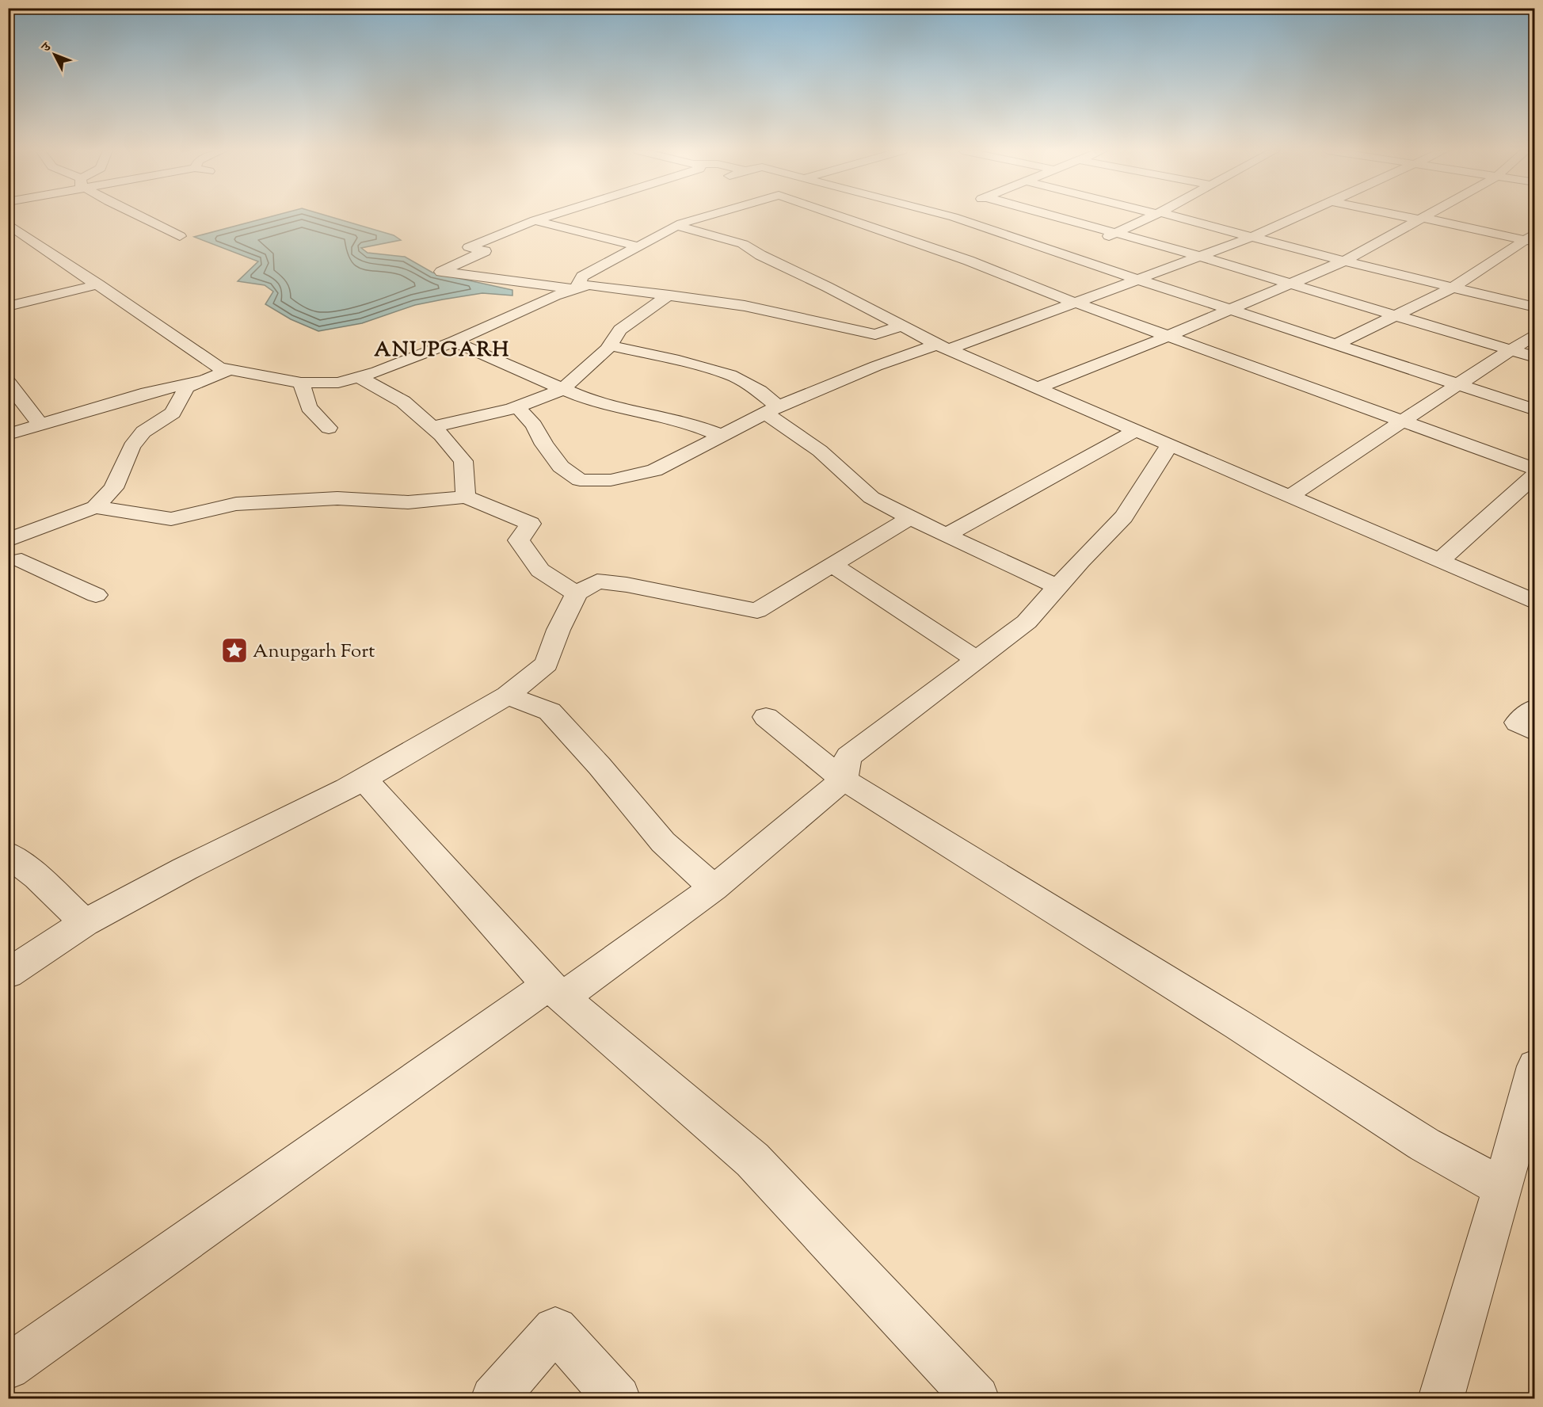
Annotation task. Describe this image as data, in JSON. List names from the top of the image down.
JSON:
{
  "districts": ["ANUPGARH"],
  "places": {
    "place": ["Anupgarh Fort"]
  },
  "north": "top left"
}
